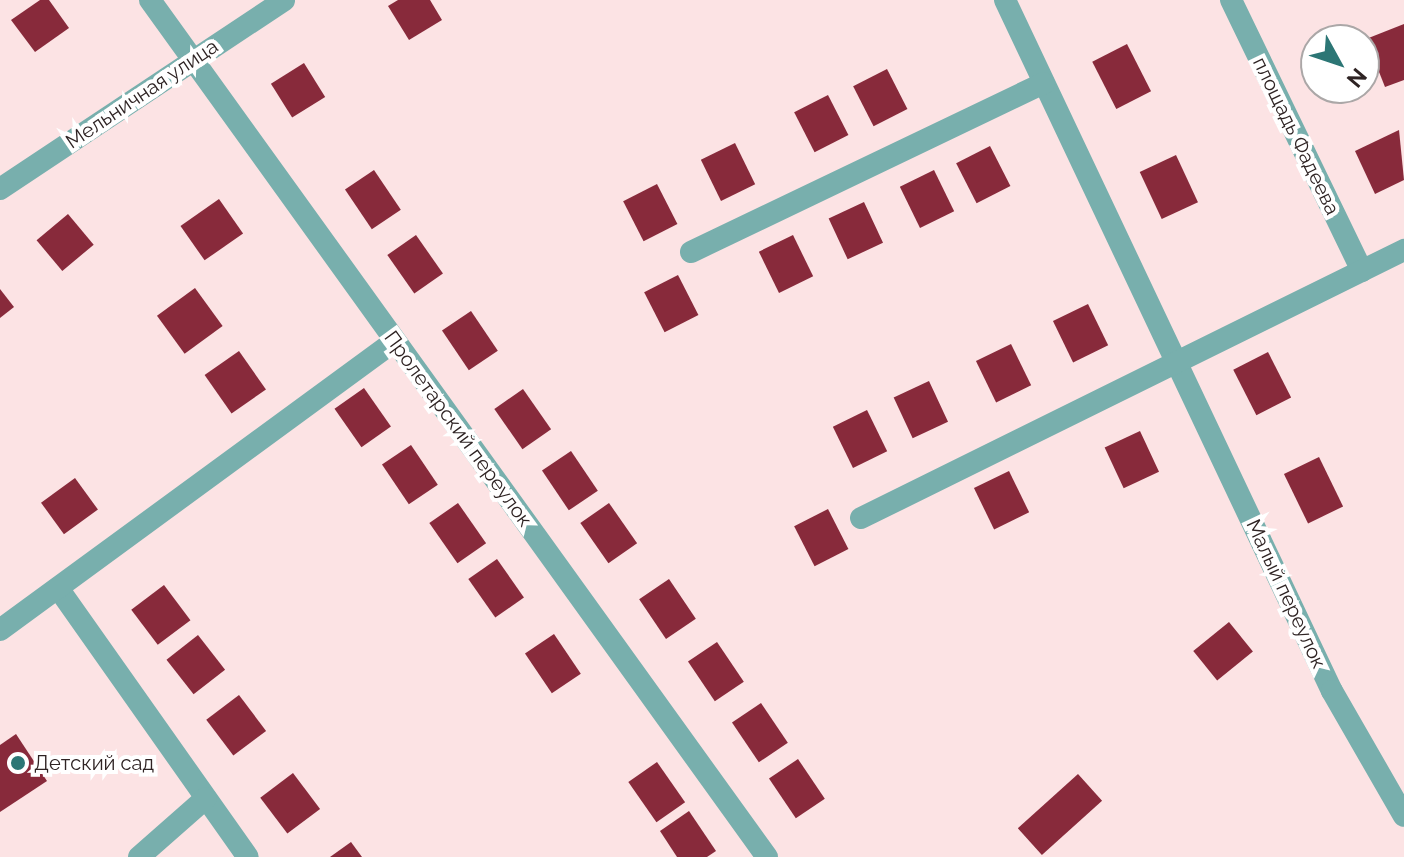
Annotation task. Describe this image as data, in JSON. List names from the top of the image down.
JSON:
{
  "streets": {
    "street": [
      "Мельничная улица",
      "площадь Фадеева",
      "Пролетарский переулок",
      "Малый переулок"
    ]
  },
  "crossings": [
    ["Мельничная улица", "Пролетарский переулок"]
  ],
  "places": ["Детский сад"],
  "north": "bottom right"
}
